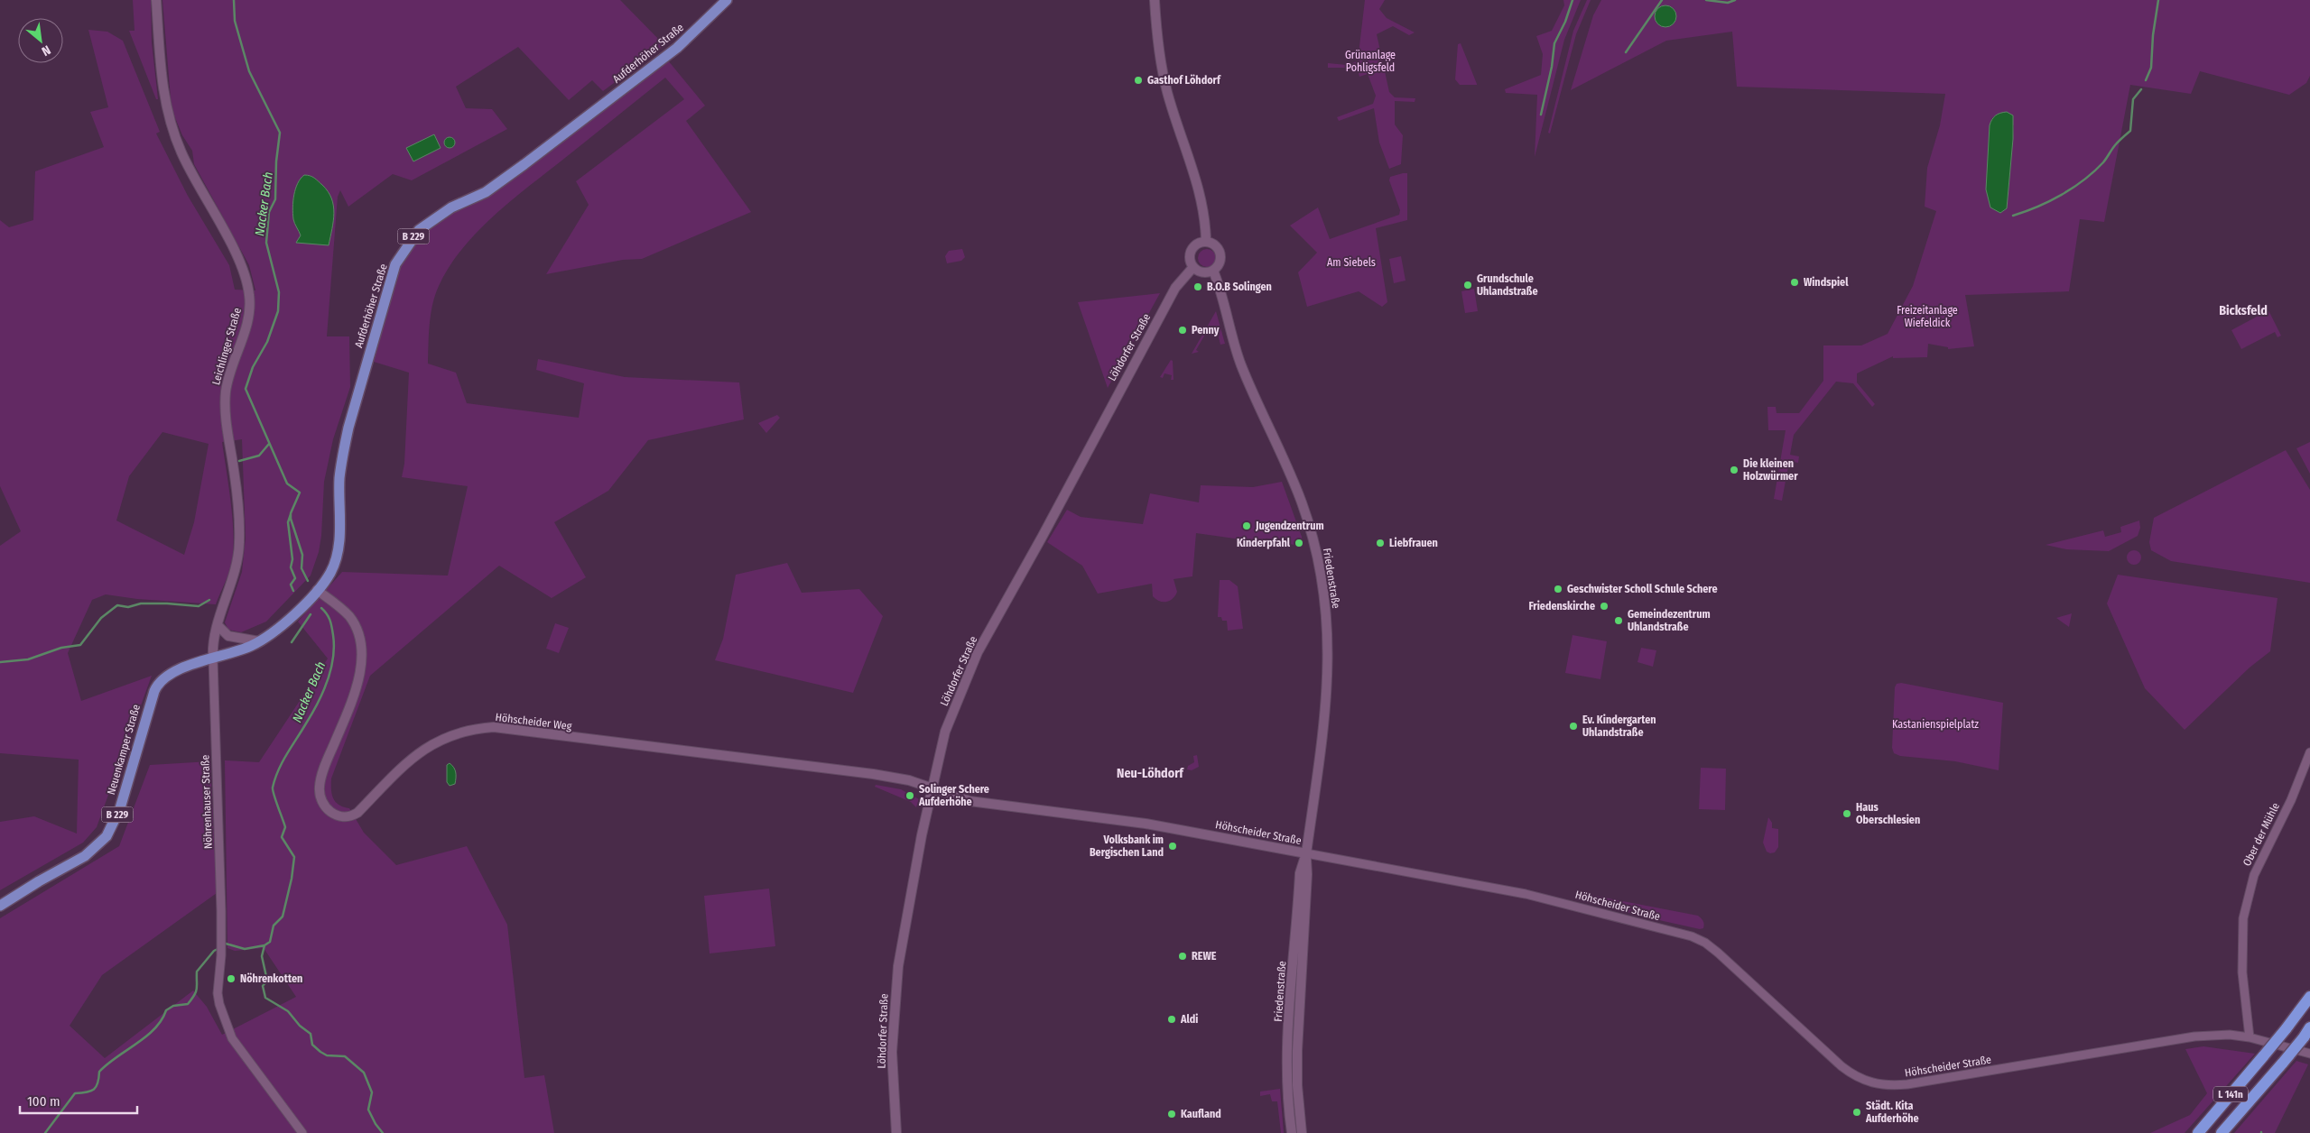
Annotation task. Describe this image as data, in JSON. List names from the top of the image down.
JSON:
{
  "streets": {
    "highway": ["L 141n"],
    "main road": [
      "Aufderhöher Straße",
      "B 229",
      "Leichlinger Straße",
      "Löhdorfer Straße",
      "Friedenstraße",
      "Höhscheider Weg",
      "Neuenkamper Straße",
      "Höhscheider Straße"
    ],
    "street": ["Nöhrenhauser Straße", "Ober der Mühle"]
  },
  "crossings": [
    ["Aufderhöher Straße", "Leichlinger Straße"],
    ["Aufderhöher Straße", "Höhscheider Weg"],
    ["Aufderhöher Straße", "Neuenkamper Straße"],
    ["Aufderhöher Straße", "Nöhrenhauser Straße"],
    ["Leichlinger Straße", "Neuenkamper Straße"],
    ["Leichlinger Straße", "Nöhrenhauser Straße"],
    ["Löhdorfer Straße", "Friedenstraße"],
    ["Löhdorfer Straße", "Höhscheider Weg"],
    ["Löhdorfer Straße", "Höhscheider Straße"],
    ["Friedenstraße", "Höhscheider Straße"],
    ["Höhscheider Weg", "Höhscheider Straße"],
    ["Neuenkamper Straße", "Nöhrenhauser Straße"],
    ["Höhscheider Straße", "Ober der Mühle"]
  ],
  "districts": ["Bicksfeld", "Neu-Löhdorf"],
  "water": ["Nacker Bach"],
  "parks": [
    "Grünanlage Pohligsfeld",
    "Am Siebels",
    "Freizeitanlage Wiefeldick",
    "Kastanienspielplatz"
  ],
  "places": [
    "Gasthof Löhdorf",
    "Windspiel",
    "Grundschule Uhlandstraße",
    "B.O.B Solingen",
    "Penny",
    "Die kleinen Holzwürmer",
    "Jugendzentrum",
    "Kinderpfahl",
    "Liebfrauen",
    "Geschwister Scholl Schule Schere",
    "Friedenskirche",
    "Gemeindezentrum Uhlandstraße",
    "Ev. Kindergarten Uhlandstraße",
    "Solinger Schere Aufderhöhe",
    "Haus Oberschlesien",
    "Volksbank im Bergischen Land",
    "REWE",
    "Nöhrenkotten",
    "Aldi",
    "Städt. Kita Aufderhöhe",
    "Kaufland"
  ],
  "scale_bar": "100 m",
  "north": "bottom right"
}
